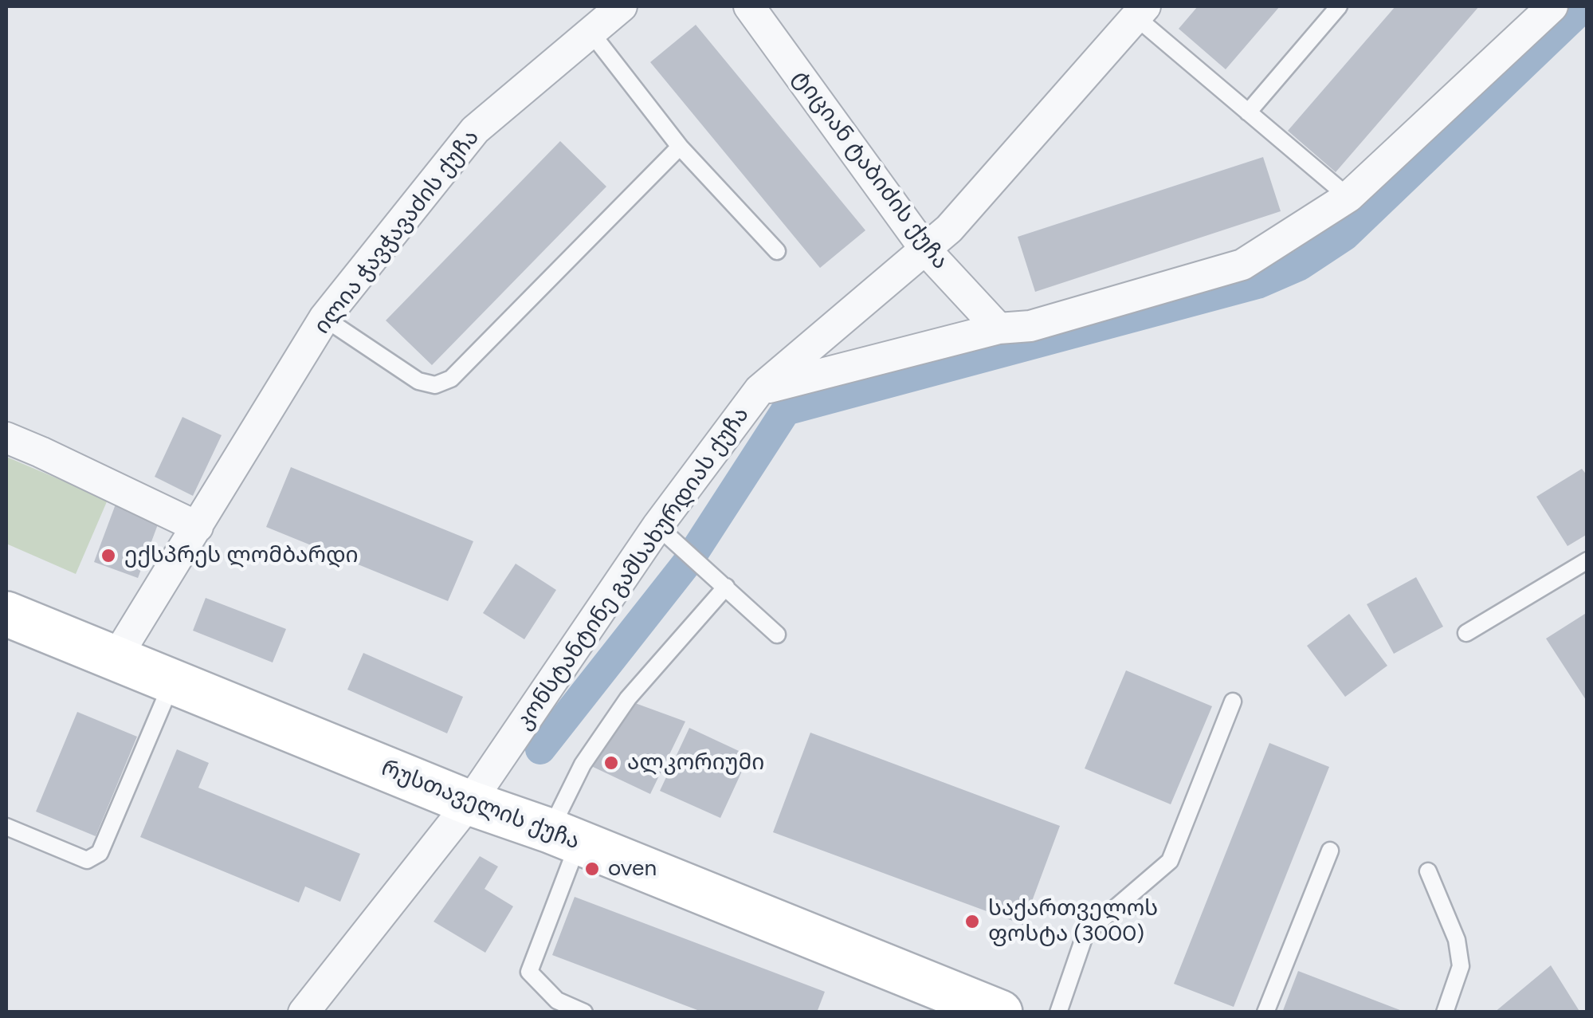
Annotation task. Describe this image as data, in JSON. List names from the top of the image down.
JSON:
{
  "streets": {
    "main road": ["რუსთაველის ქუჩა"],
    "street": ["ტიციან ტაბიძის ქუჩა", "ილია ჭავჭავაძის ქუჩა", "კონსტანტინე გამსახურდიას ქუჩა"]
  },
  "crossings": [
    ["ტიციან ტაბიძის ქუჩა", "კონსტანტინე გამსახურდიას ქუჩა"],
    ["ილია ჭავჭავაძის ქუჩა", "რუსთაველის ქუჩა"],
    ["კონსტანტინე გამსახურდიას ქუჩა", "რუსთაველის ქუჩა"]
  ],
  "places": [
    "ექსპრეს ლომბარდი",
    "ალკორიუმი",
    "oven",
    "საქართველოს ფოსტა (3000)"
  ]
}
